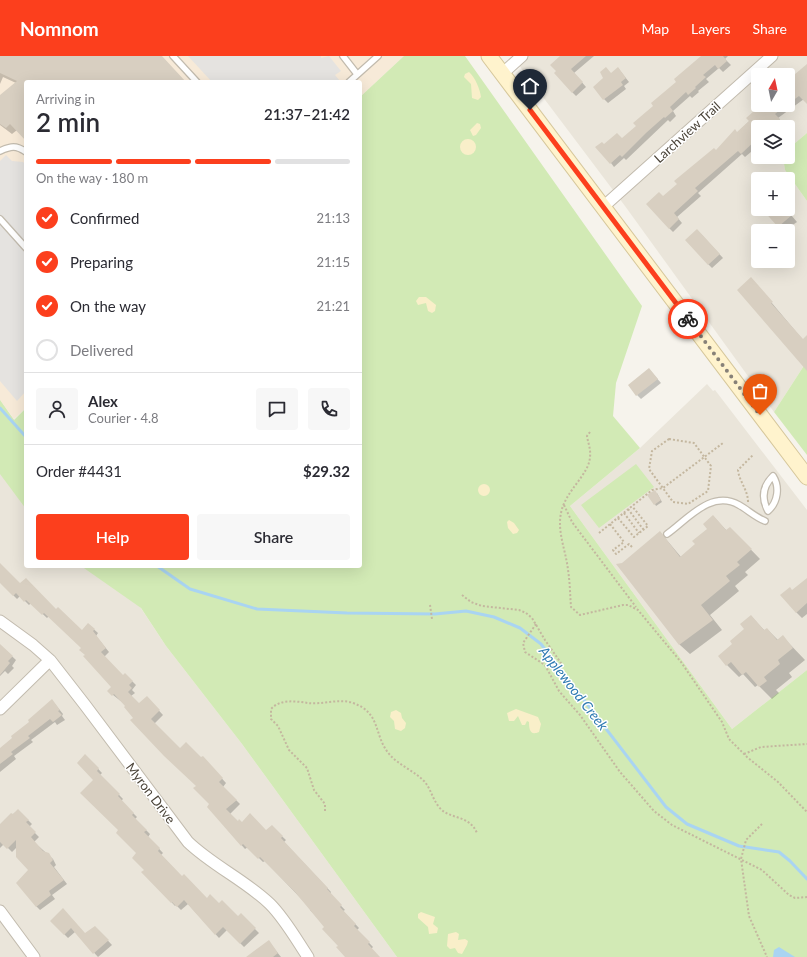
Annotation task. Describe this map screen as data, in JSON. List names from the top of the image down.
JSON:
{
  "streets": {
    "street": ["Larchview Trail", "Myron Drive"]
  },
  "water": ["Applewood Creek"],
  "north": "top",
  "page": {
    "header": "Nomnom",
    "nav": ["Map", "Layers", "Share"],
    "map_buttons": ["+", "−"],
    "heading": ["2 min", "Arriving in", "21:37–21:42"],
    "panel": [
      "Alex",
      "Courier · 4.8",
      "Order #4431",
      "$29.32"
    ],
    "bar": "On the way · 180 m",
    "list": [
      ["Confirmed", "21:13"],
      ["Preparing", "21:15"],
      ["On the way", "21:21"],
      "Delivered"
    ],
    "buttons": ["Help", "Share"]
  }
}
